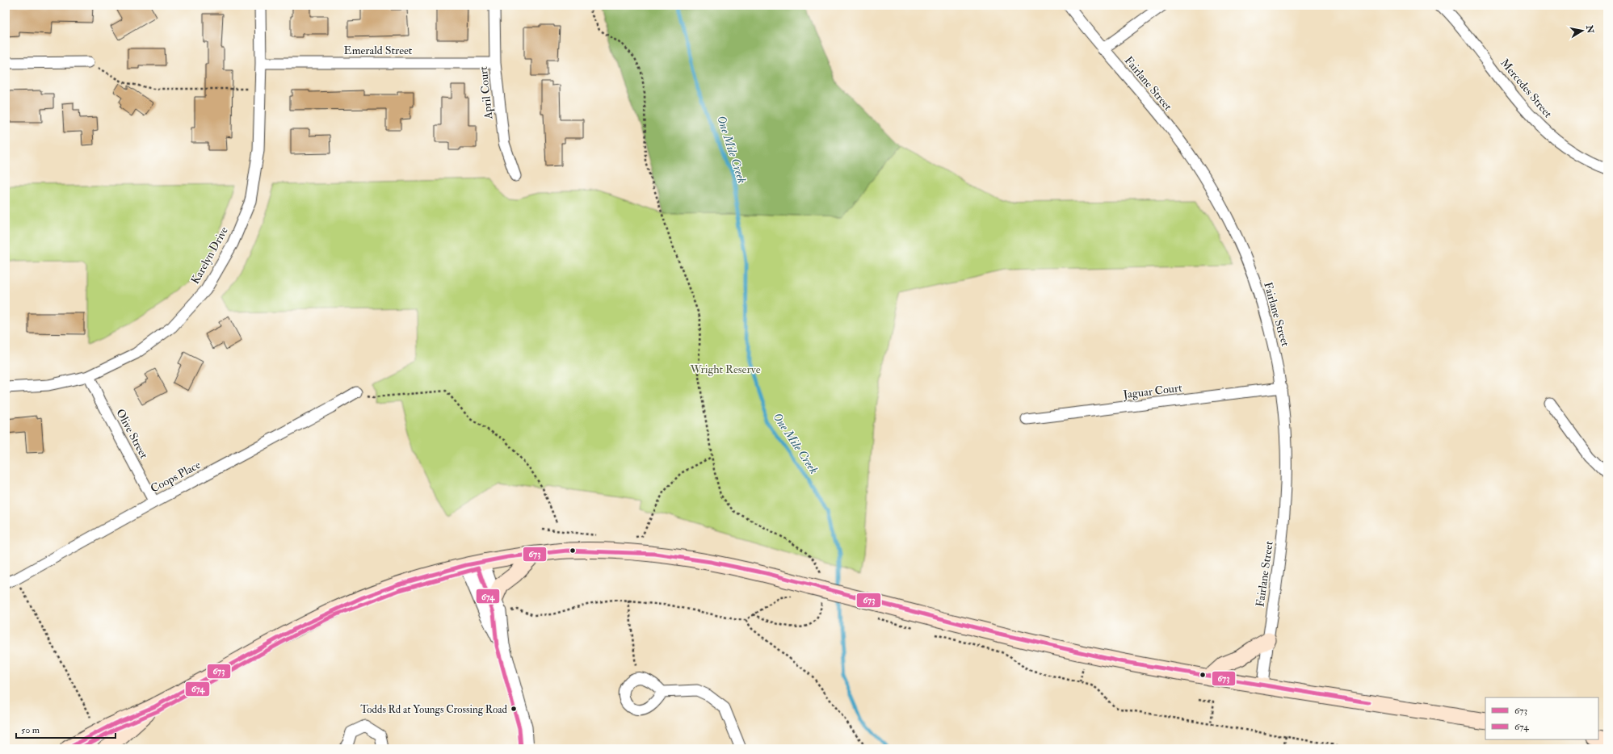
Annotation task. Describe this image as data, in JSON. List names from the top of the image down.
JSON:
{
  "streets": {
    "street": [
      "Emerald Street",
      "Fairlane Street",
      "Mercedes Street",
      "April Court",
      "Karelyn Drive",
      "Jaguar Court",
      "Olive Street",
      "Coops Place"
    ]
  },
  "crossings": [
    ["Emerald Street", "April Court"],
    ["Emerald Street", "Karelyn Drive"],
    ["Fairlane Street", "Jaguar Court"],
    ["Karelyn Drive", "Olive Street"],
    ["Olive Street", "Coops Place"]
  ],
  "water": ["One Mile Creek"],
  "parks": ["Wright Reserve"],
  "places": ["Todds Rd at Youngs Crossing Road"],
  "lines": ["transit line 673", "transit line 674"],
  "legend": ["673", "674"],
  "scale_bar": "50 m",
  "north": "right"
}
